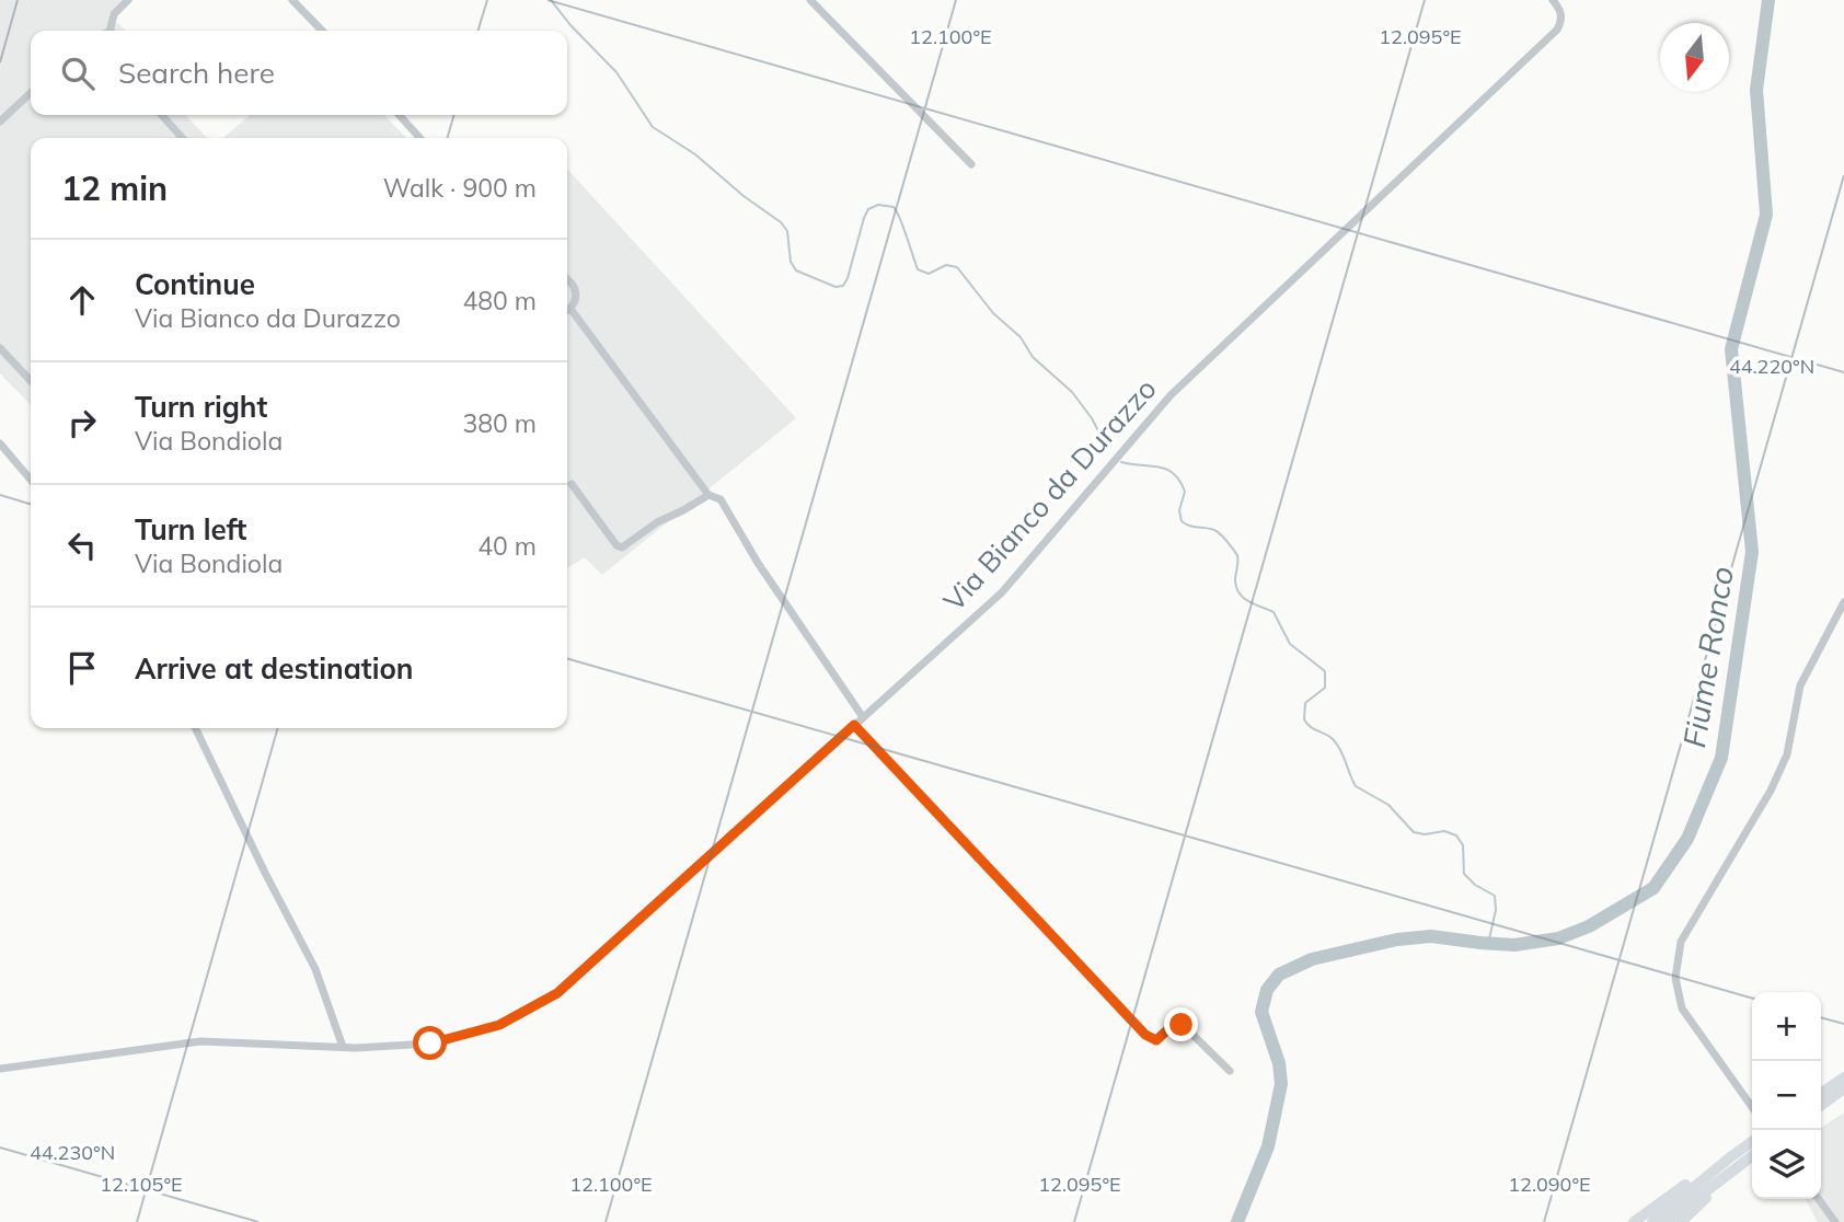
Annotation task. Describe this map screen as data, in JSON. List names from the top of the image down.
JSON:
{
  "streets": {
    "street": ["Via Bianco da Durazzo"]
  },
  "water": ["Fiume Ronco"],
  "north": "bottom",
  "page": {
    "search": "Search here",
    "heading": ["12 min", "Walk · 900 m"],
    "list": [
      ["Continue", "Via Bianco da Durazzo", "480 m"],
      ["Turn right", "Via Bondiola", "380 m"],
      ["Turn left", "Via Bondiola", "40 m"],
      "Arrive at destination"
    ],
    "map_buttons": ["+", "−"]
  },
  "coordinates": [
    "12.100°E",
    "12.095°E",
    "44.220°N",
    "44.230°N",
    "12.105°E",
    "12.090°E"
  ]
}
